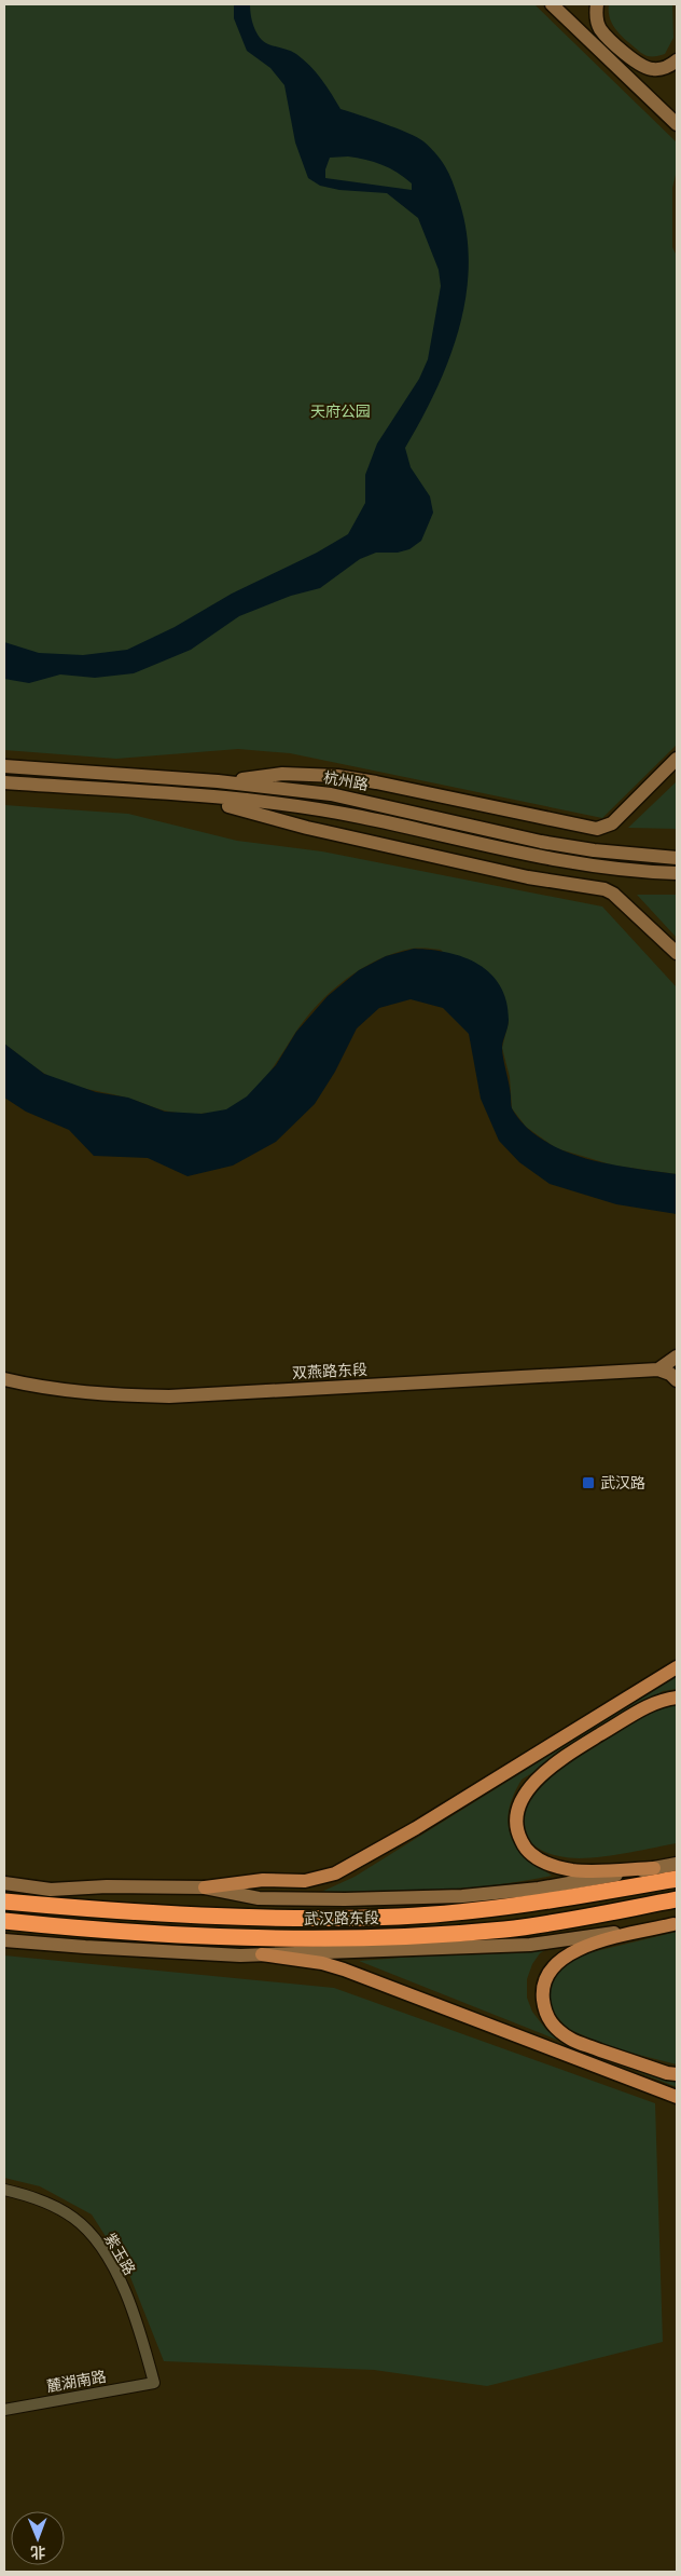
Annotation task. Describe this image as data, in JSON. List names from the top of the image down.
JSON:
{
  "streets": {
    "highway": ["武汉路东段"],
    "main road": ["杭州路", "双燕路东段"],
    "street": ["紫玉路", "麓湖南路"]
  },
  "crossings": [
    ["紫玉路", "麓湖南路"]
  ],
  "parks": ["天府公园"],
  "places": {
    "transit": ["武汉路"]
  },
  "north": "bottom"
}
